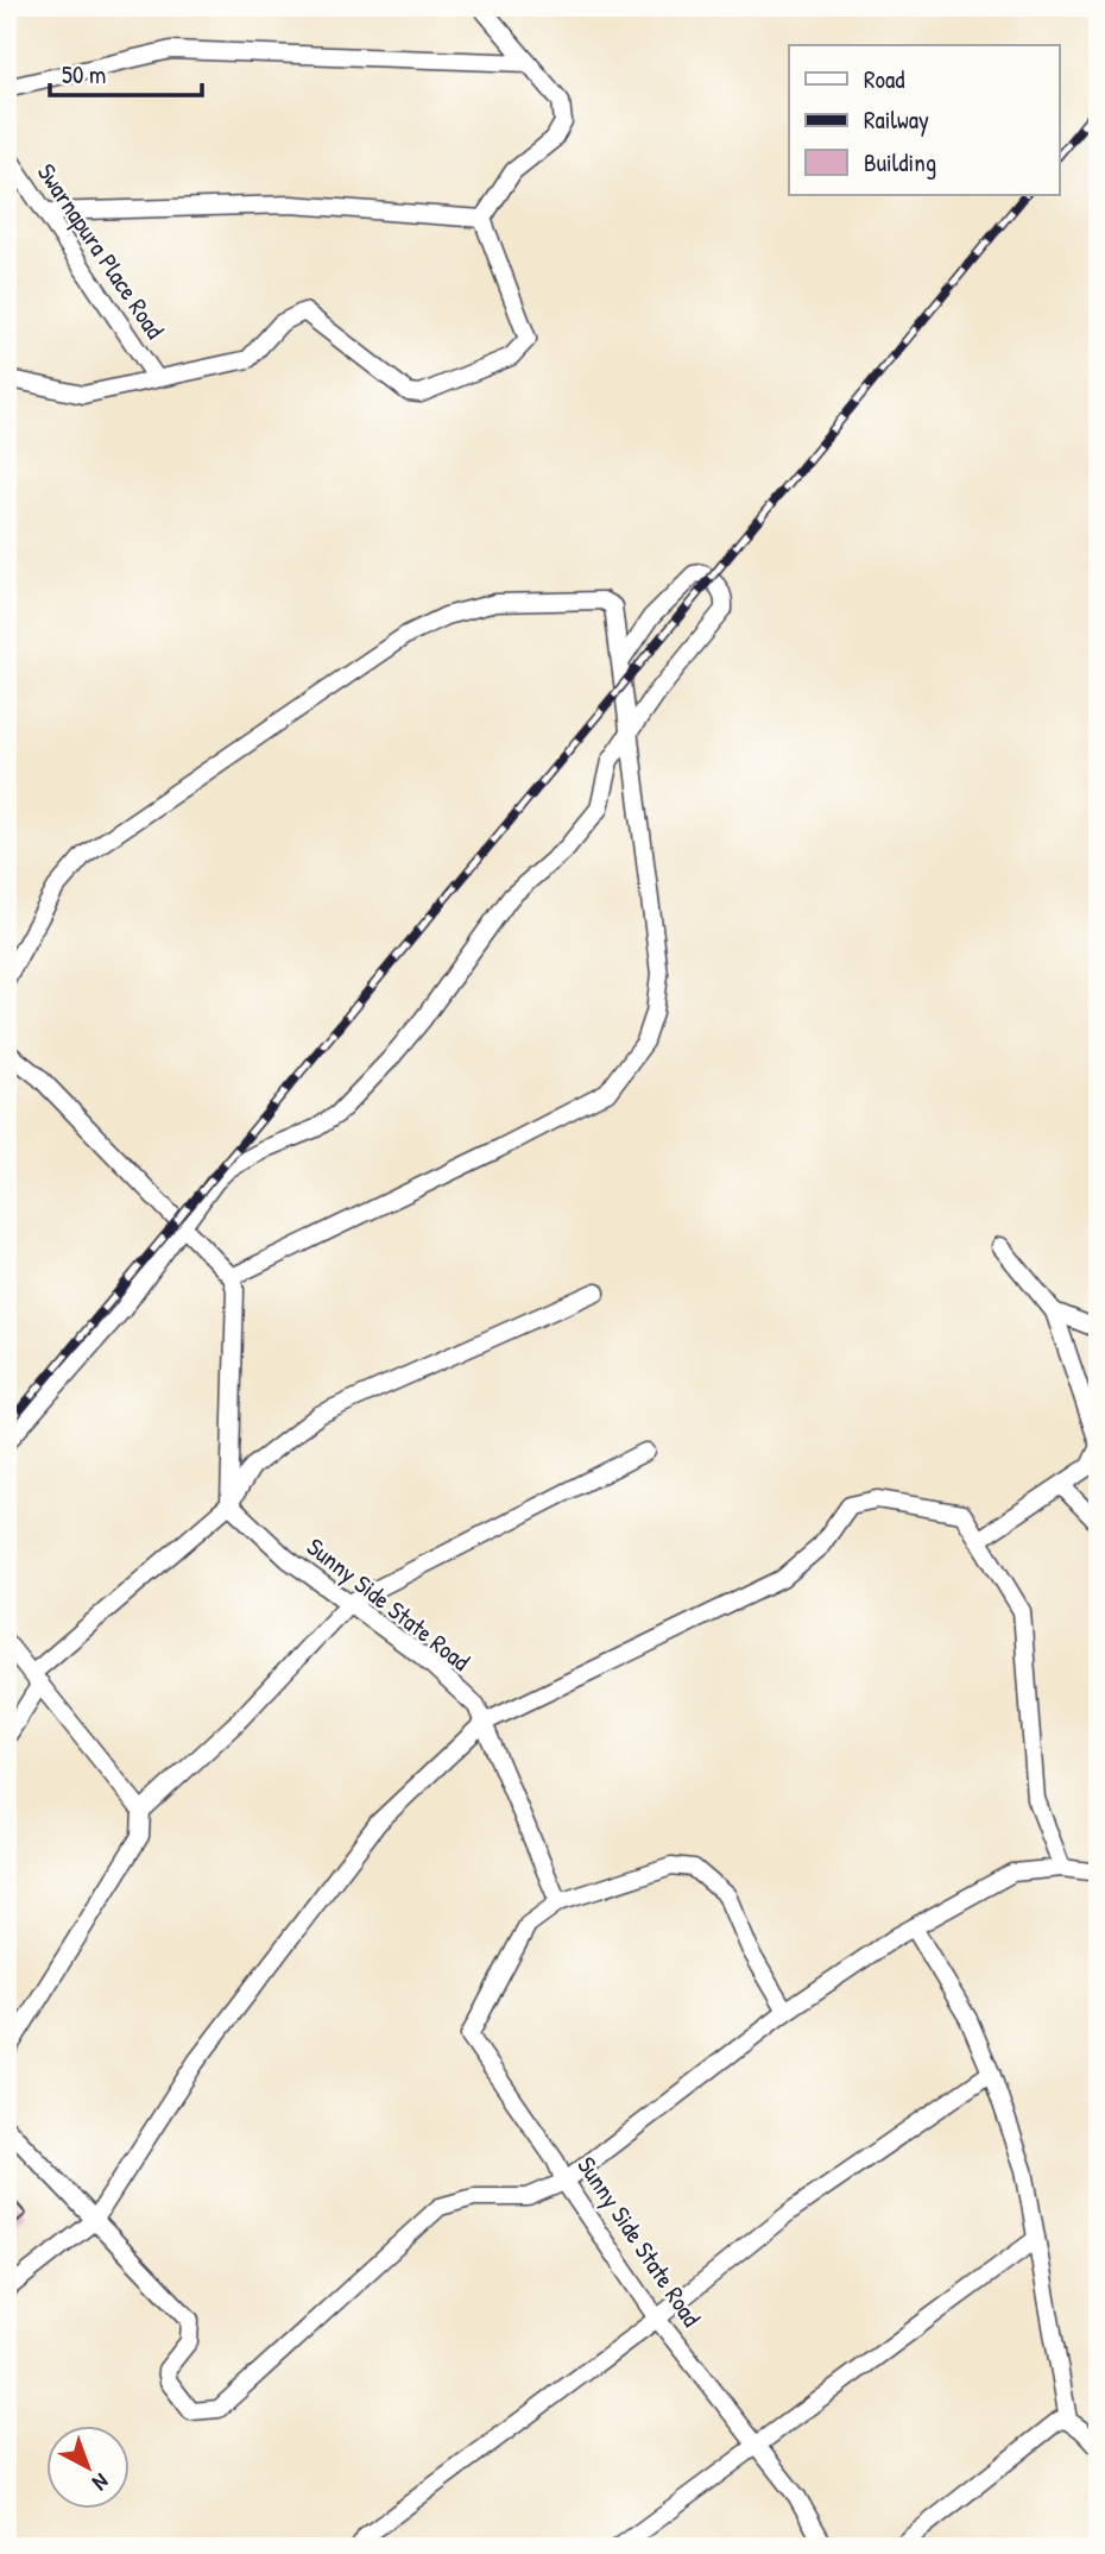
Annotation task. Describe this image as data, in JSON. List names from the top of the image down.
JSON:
{
  "streets": {
    "street": ["Swarnapura Place Road", "Sunny Side State Road"]
  },
  "legend": ["Road", "Railway", "Building"],
  "scale_bar": "50 m",
  "north": "bottom right"
}
